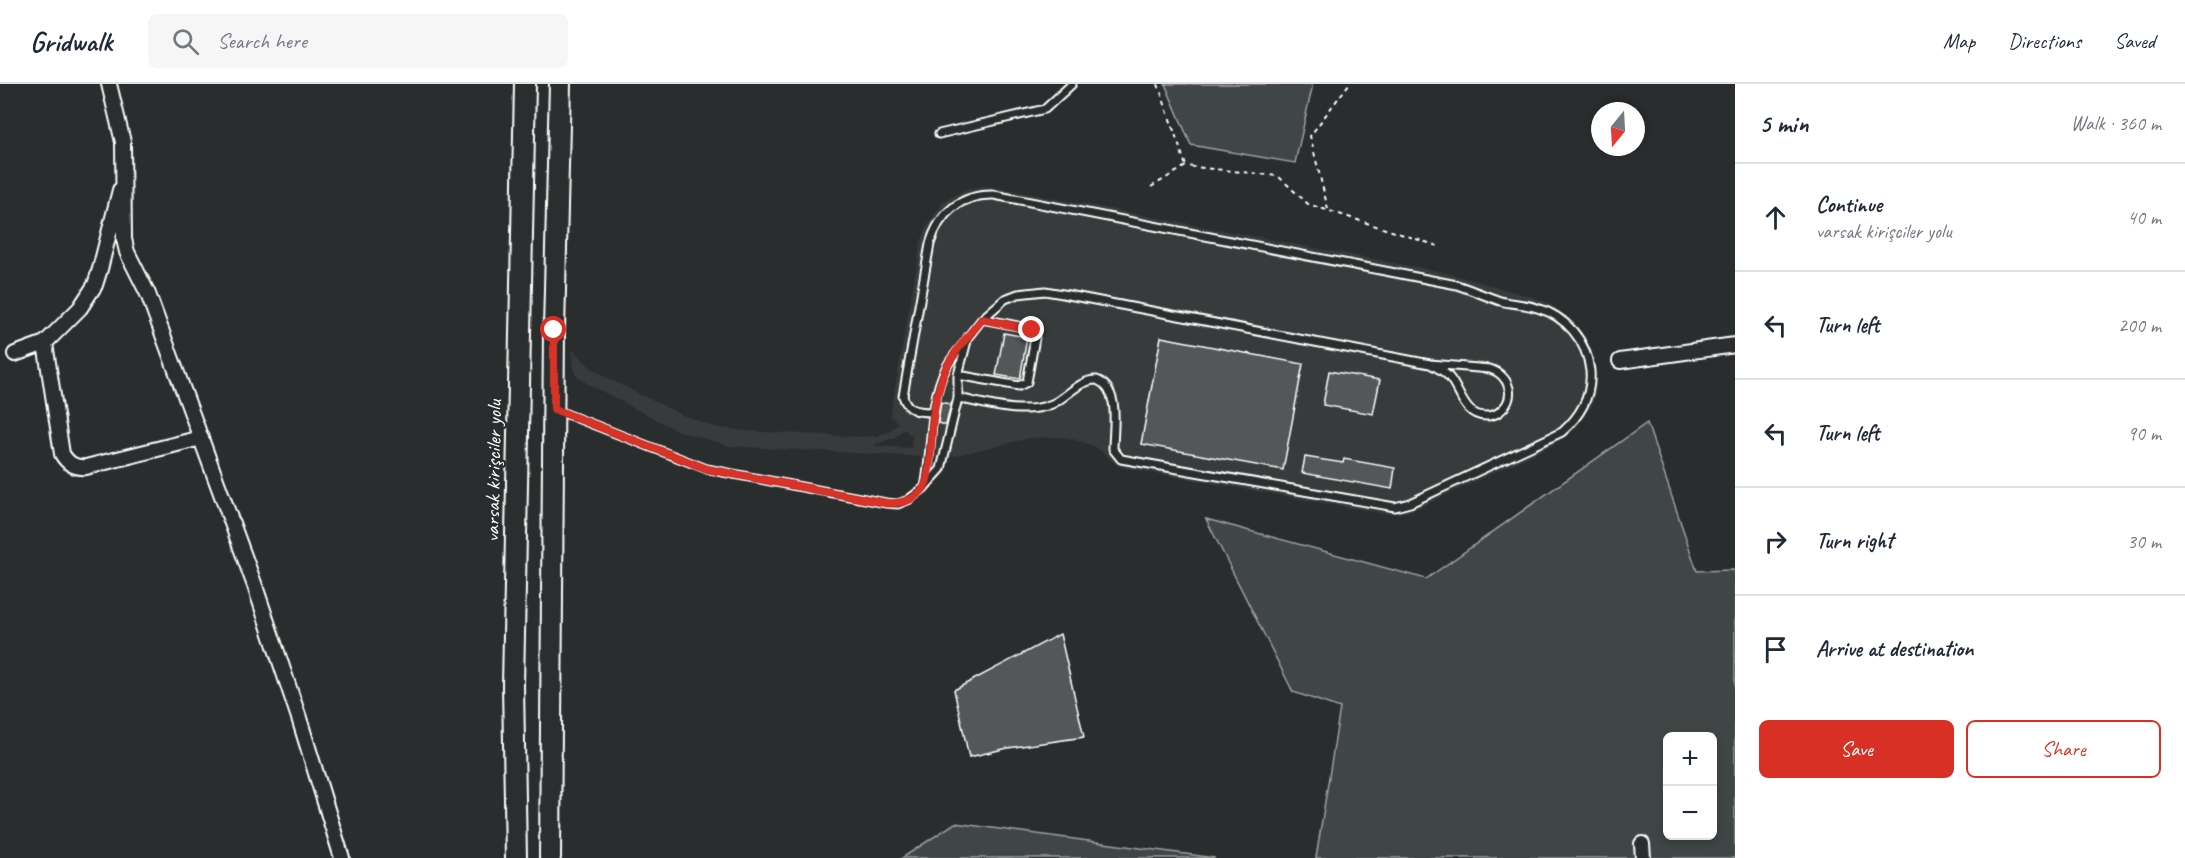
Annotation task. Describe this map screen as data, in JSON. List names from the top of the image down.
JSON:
{
  "streets": {
    "street": ["varsak kirişciler yolu"]
  },
  "north": "bottom",
  "page": {
    "header": "Gridwalk",
    "search": "Search here",
    "nav": ["Map", "Directions", "Saved"],
    "heading": ["5 min", "Walk · 360 m"],
    "list": [
      ["Continue", "varsak kirişciler yolu", "40 m"],
      ["Turn left", "200 m"],
      ["Turn left", "90 m"],
      ["Turn right", "30 m"],
      "Arrive at destination"
    ],
    "buttons": ["Save", "Share"],
    "map_buttons": ["+", "−"]
  }
}
